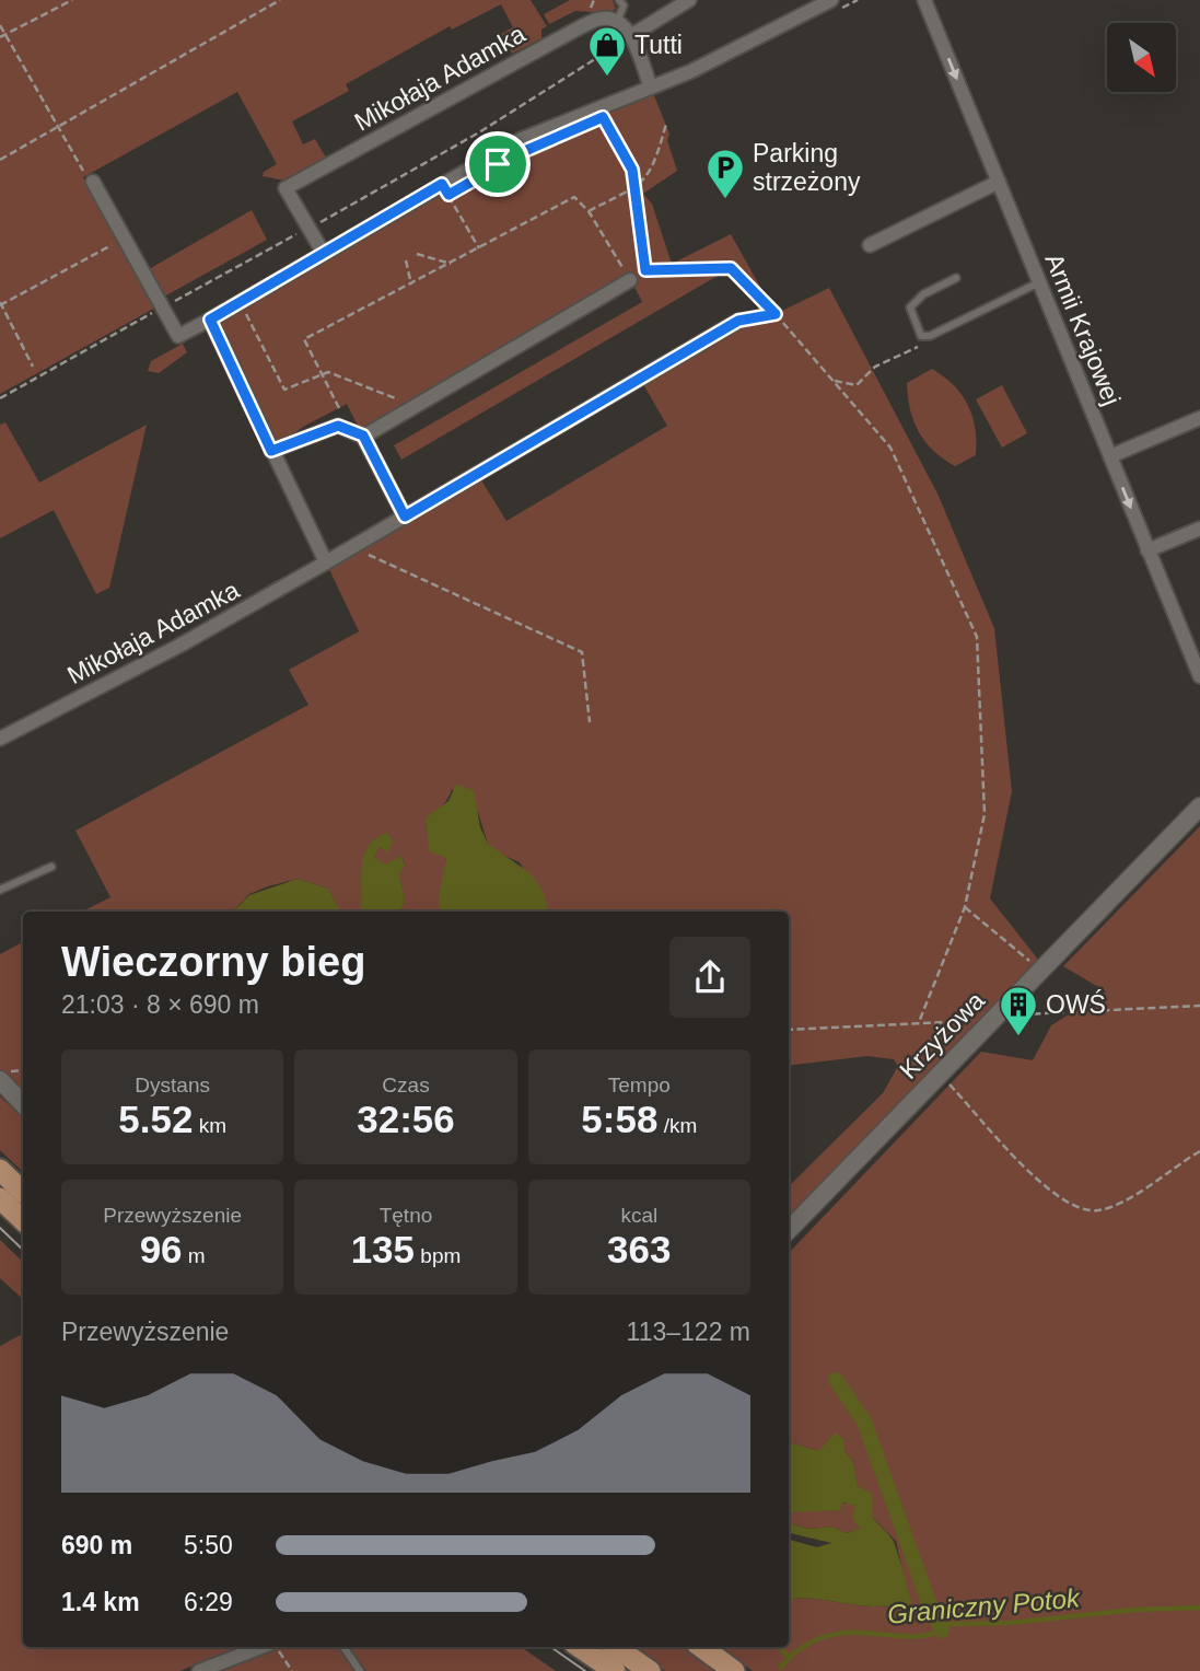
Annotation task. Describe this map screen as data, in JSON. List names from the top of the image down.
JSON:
{
  "streets": {
    "street": ["Mikołaja Adamka", "Armii Krajowej", "Krzyżowa"]
  },
  "one_way": ["Armii Krajowej"],
  "water": ["Graniczny Potok"],
  "places": {
    "shop": ["Tutti"],
    "parking": ["Parking strzeżony"],
    "building": ["OWŚ"]
  },
  "north": "bottom right",
  "page": {
    "heading": ["Wieczorny bieg", "21:03 · 8 × 690 m"],
    "stats": [
      ["Dystans", "5.52 km"],
      ["Czas", "32:56"],
      ["Tempo", "5:58 /km"],
      ["Przewyższenie", "96 m"],
      ["Tętno", "135 bpm"],
      ["kcal", "363"]
    ],
    "chart": ["Przewyższenie", "113–122 m"],
    "list": [
      {
        "name": "690 m",
        "note": "5:50"
      },
      {
        "name": "1.4 km",
        "note": "6:29"
      }
    ]
  }
}
